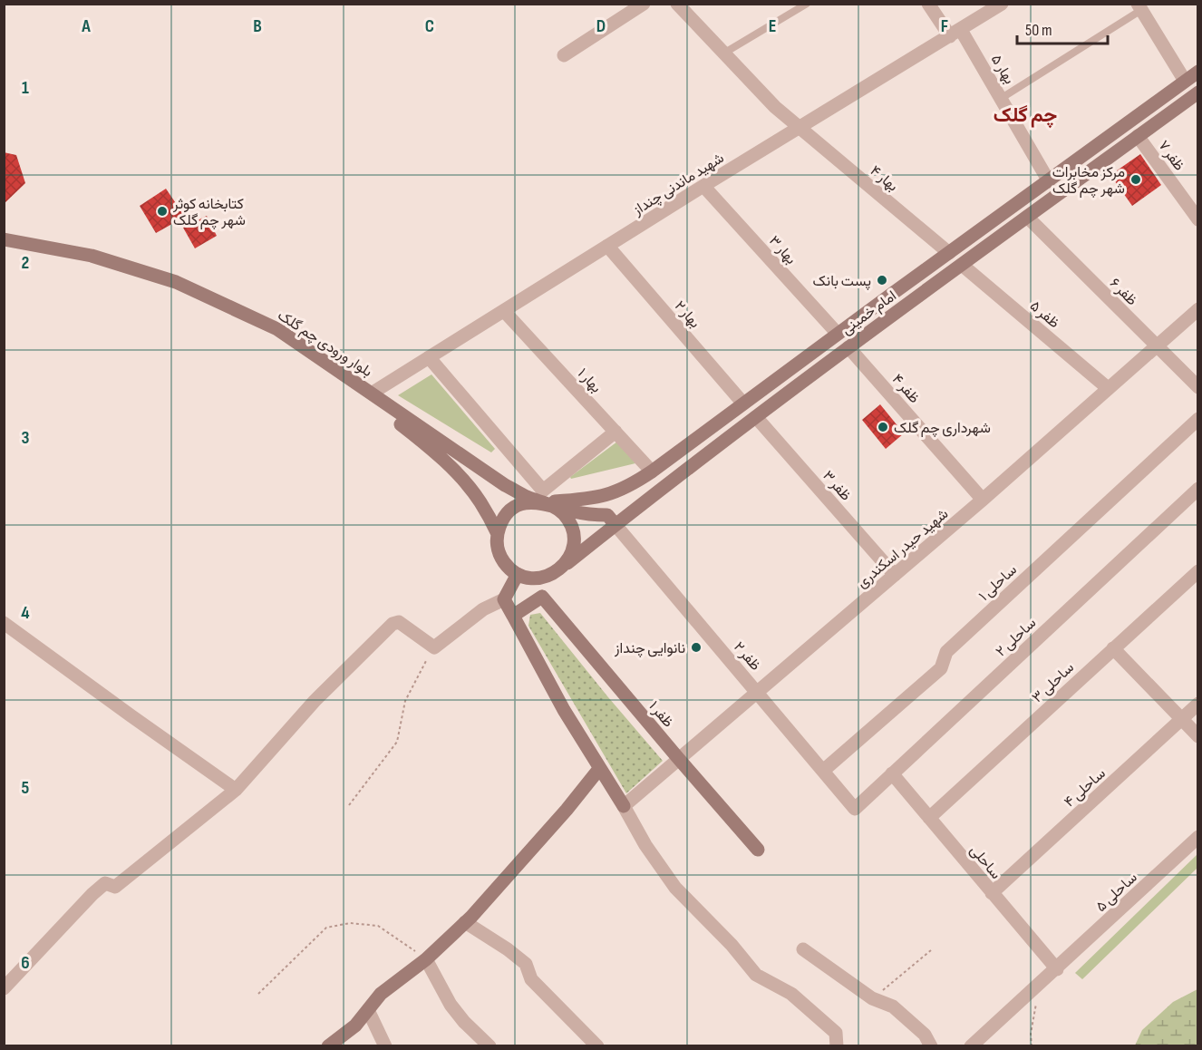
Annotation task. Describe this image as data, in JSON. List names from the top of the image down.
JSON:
{
  "streets": {
    "street": [
      "بهار ۵",
      "ظفر ۷",
      "بهار ۴",
      "شهید ماندنی چنداز",
      "بهار ۳",
      "ظفر ۶",
      "امام خمینی",
      "بهار ۲",
      "ظفر ۵",
      "بلوار ورودی چم گلک",
      "بهار ۱",
      "ظفر ۴",
      "ظفر ۳",
      "شهید حیدر اسکندری",
      "ساحلی ۱",
      "ساحلی ۲",
      "ظفر ۲",
      "ساحلی ۳",
      "ظفر ۱",
      "ساحلی ۴",
      "ساحلی",
      "ساحلی ۵"
    ]
  },
  "crossings": [
    ["بهار ۵", "شهید ماندنی چنداز"],
    ["بهار ۵", "امام خمینی"],
    ["ظفر ۷", "امام خمینی"],
    ["بهار ۴", "شهید ماندنی چنداز"],
    ["بهار ۴", "امام خمینی"],
    ["شهید ماندنی چنداز", "بهار ۳"],
    ["شهید ماندنی چنداز", "بهار ۲"],
    ["شهید ماندنی چنداز", "بلوار ورودی چم گلک"],
    ["شهید ماندنی چنداز", "بهار ۱"],
    ["بهار ۳", "امام خمینی"],
    ["ظفر ۶", "امام خمینی"],
    ["ظفر ۶", "شهید حیدر اسکندری"],
    ["امام خمینی", "بهار ۲"],
    ["امام خمینی", "ظفر ۵"],
    ["امام خمینی", "بلوار ورودی چم گلک"],
    ["امام خمینی", "بهار ۱"],
    ["امام خمینی", "ظفر ۴"],
    ["امام خمینی", "ظفر ۳"],
    ["امام خمینی", "ظفر ۲"],
    ["ظفر ۵", "شهید حیدر اسکندری"],
    ["ظفر ۴", "شهید حیدر اسکندری"],
    ["ظفر ۳", "شهید حیدر اسکندری"],
    ["شهید حیدر اسکندری", "ظفر ۲"],
    ["شهید حیدر اسکندری", "ظفر ۱"],
    ["ساحلی ۱", "ظفر ۲"],
    ["ساحلی ۲", "ظفر ۲"],
    ["ساحلی ۲", "ساحلی"],
    ["ساحلی ۳", "ساحلی"],
    ["ساحلی ۴", "ساحلی"],
    ["ساحلی", "ساحلی ۵"]
  ],
  "districts": ["چم گلک"],
  "places": [
    "مرکز مخابرات شهر چم گلک",
    "کتابخانه کوثر شهر چم گلک",
    "پست بانک",
    "شهرداری چم گلک",
    "نانوایی چنداز"
  ],
  "scale_bar": "50 m",
  "grid": {
    "columns": [
      "A",
      "B",
      "C",
      "D",
      "E",
      "F"
    ],
    "rows": [
      "1",
      "2",
      "3",
      "4",
      "5",
      "6"
    ]
  }
}
